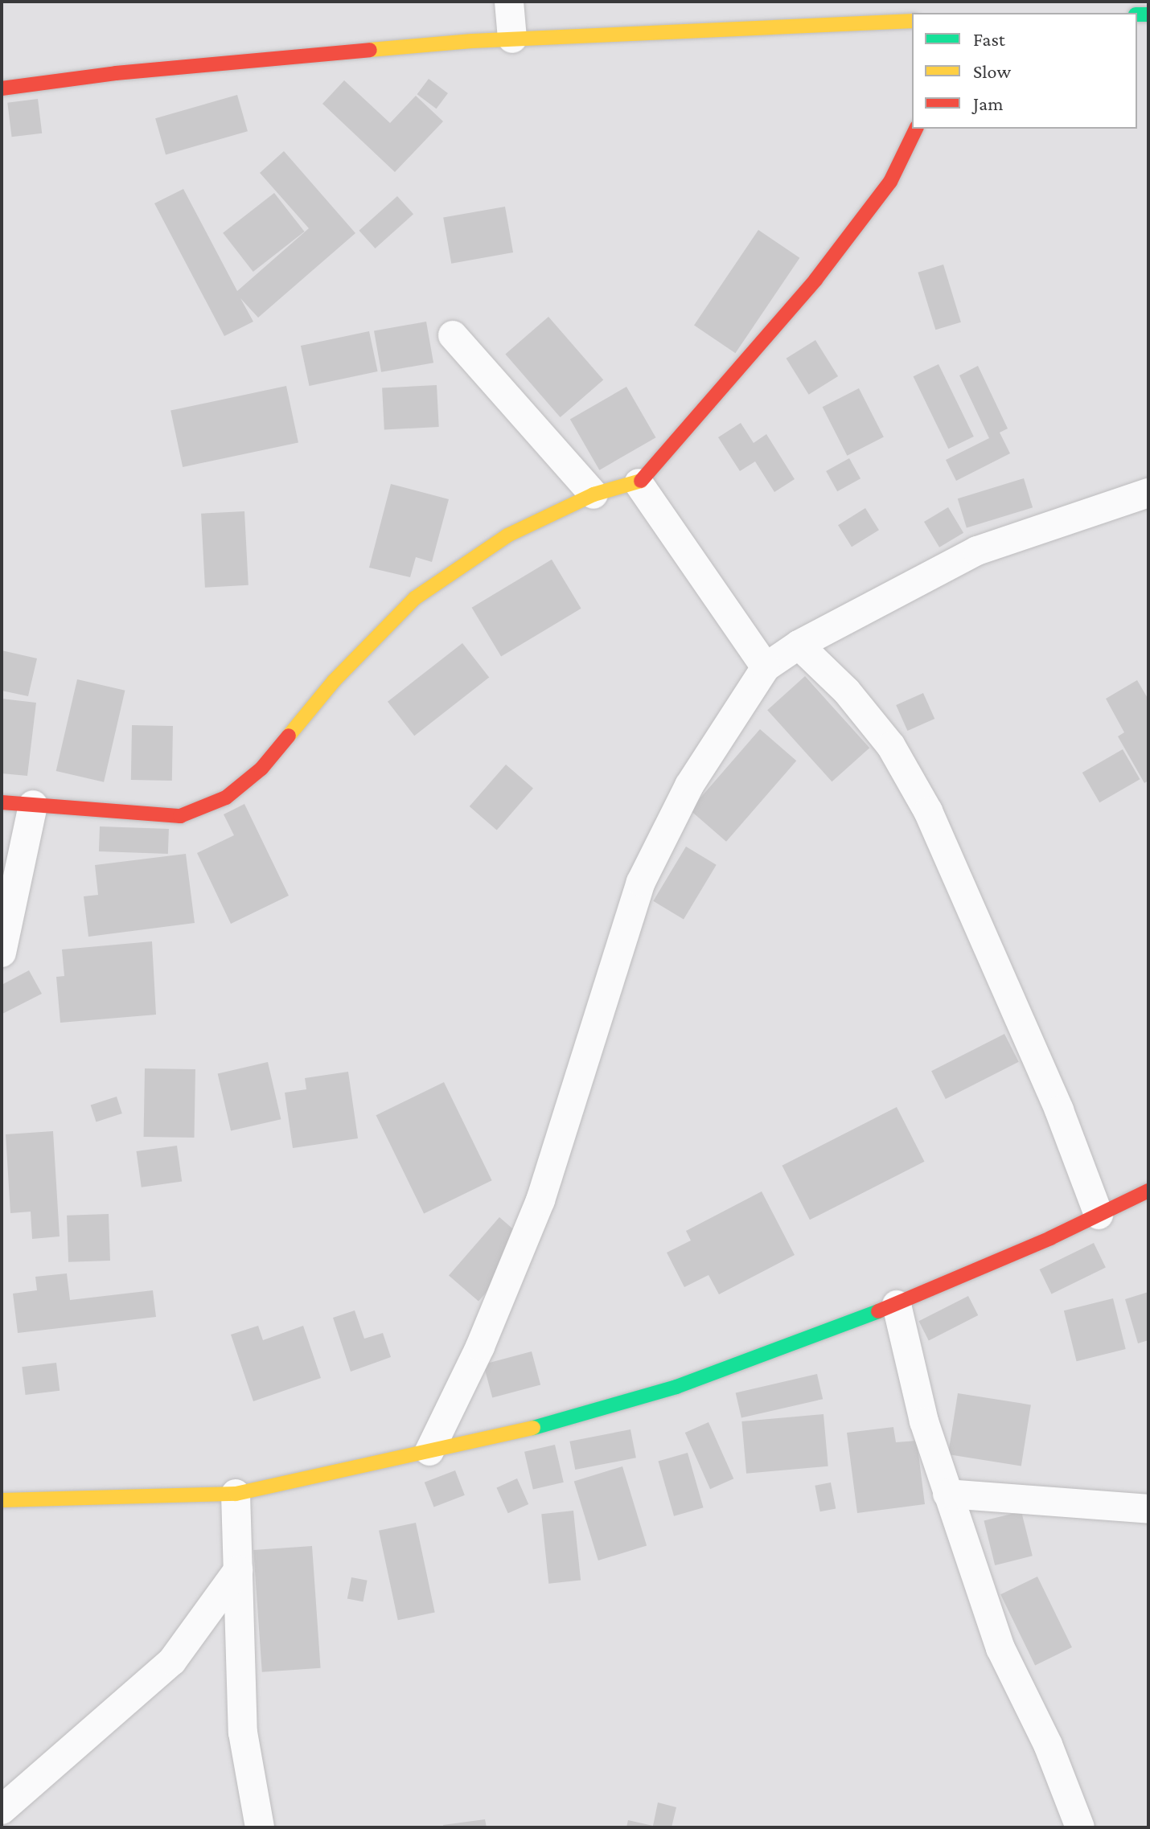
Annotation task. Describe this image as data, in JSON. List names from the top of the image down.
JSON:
{
  "legend": ["Fast", "Slow", "Jam"]
}
